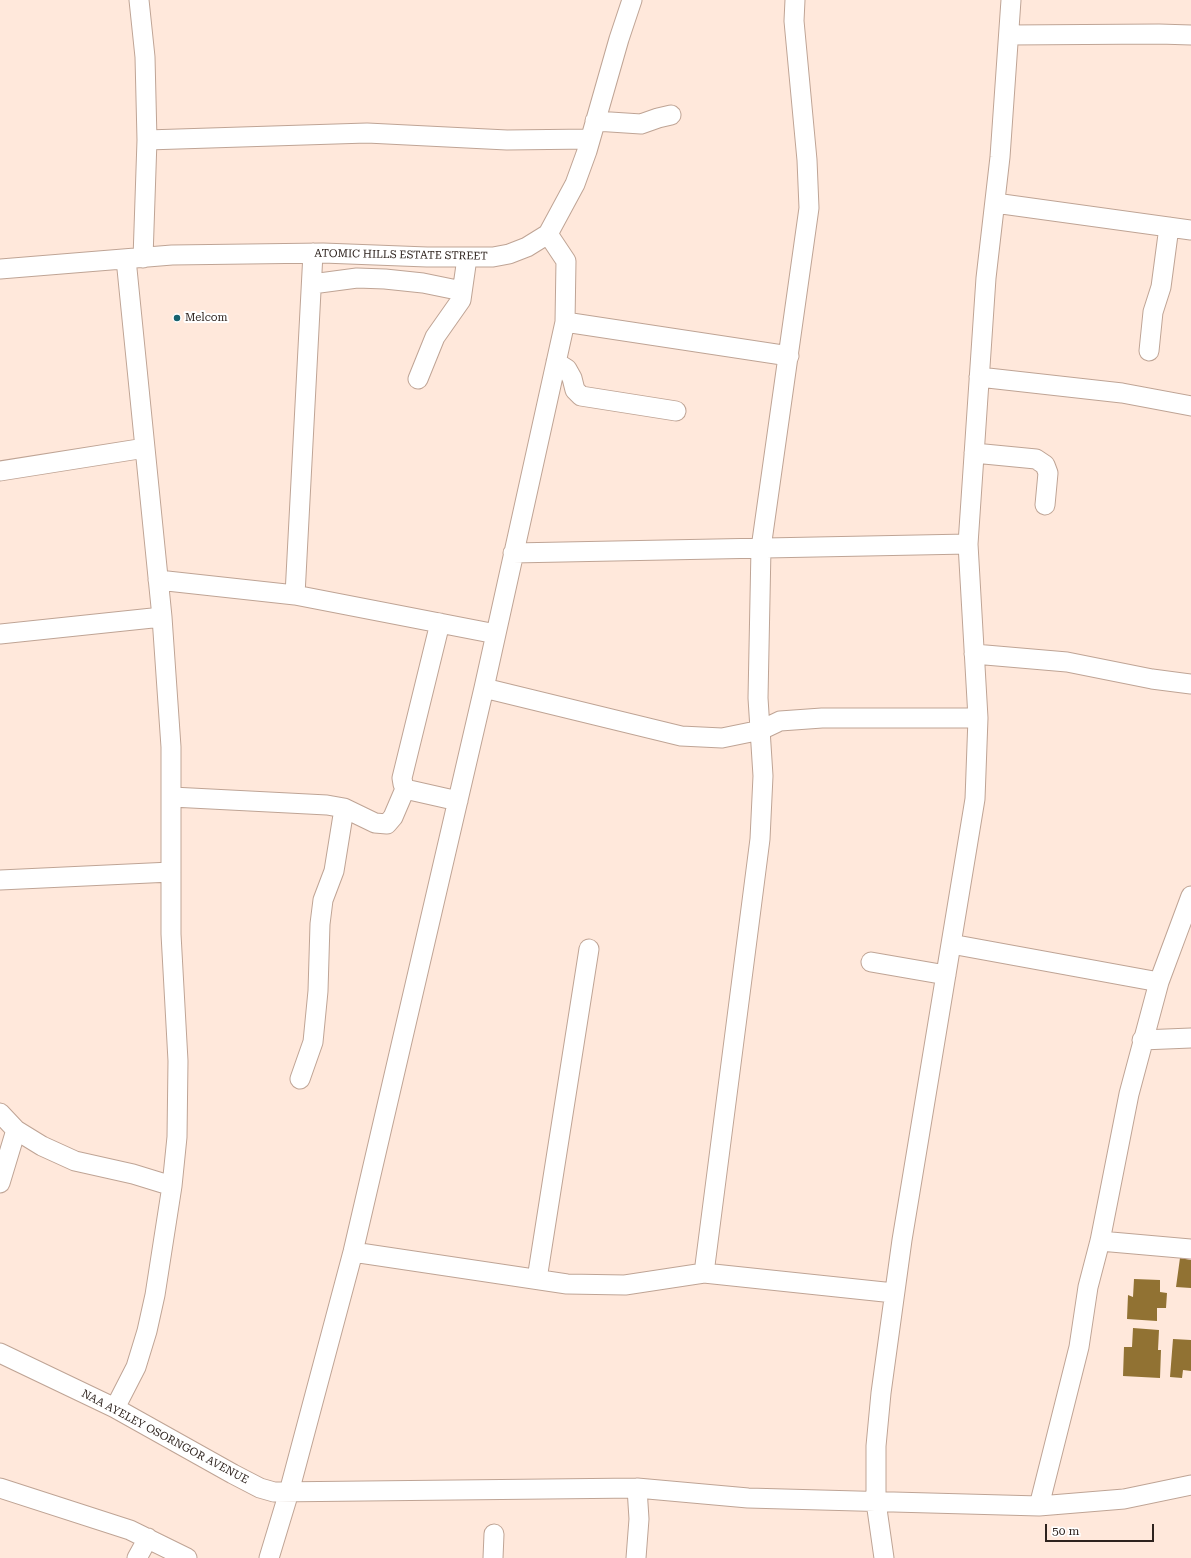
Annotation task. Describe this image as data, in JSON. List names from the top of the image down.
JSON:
{
  "streets": {
    "street": ["ATOMIC HILLS ESTATE STREET", "NAA AYELEY OSORNGOR AVENUE"]
  },
  "places": ["Melcom"],
  "scale_bar": "50 m"
}
